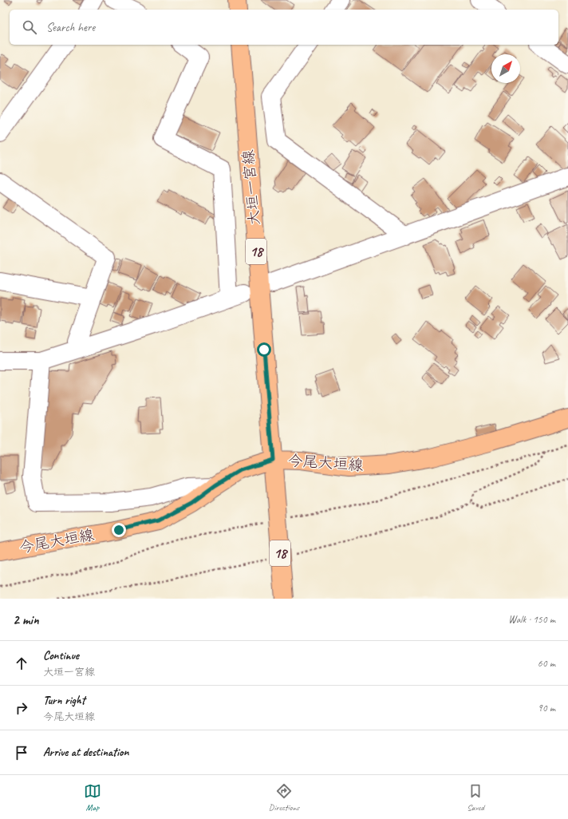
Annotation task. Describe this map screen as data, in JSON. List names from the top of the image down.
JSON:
{
  "streets": {
    "main road": ["大垣一宮線", "18", "今尾大垣線"]
  },
  "crossings": [
    ["大垣一宮線", "今尾大垣線"]
  ],
  "north": "top right",
  "page": {
    "search": "Search here",
    "heading": ["2 min", "Walk · 150 m"],
    "list": [
      ["Continue", "大垣一宮線", "60 m"],
      ["Turn right", "今尾大垣線", "90 m"],
      "Arrive at destination"
    ],
    "nav": ["Map", "Directions", "Saved"]
  }
}
